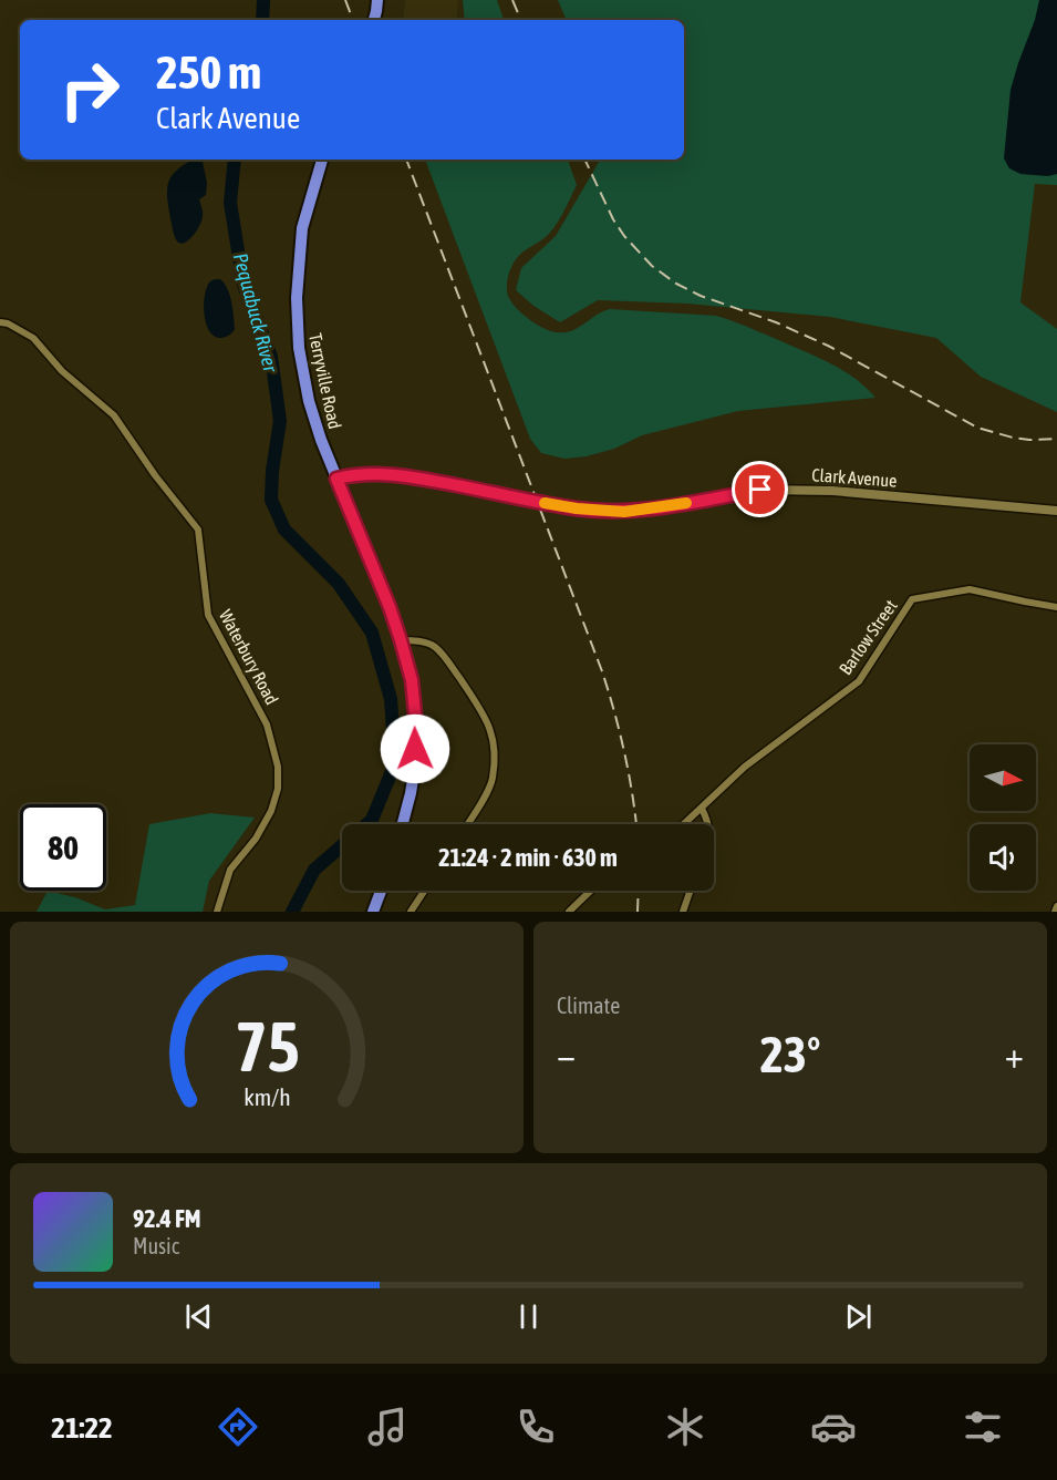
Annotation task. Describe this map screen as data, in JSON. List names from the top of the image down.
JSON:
{
  "streets": {
    "highway": ["Terryville Road"],
    "main road": ["Clark Avenue"],
    "street": ["Barlow Street", "Waterbury Road"]
  },
  "crossings": [
    ["Terryville Road", "Clark Avenue"]
  ],
  "water": ["Pequabuck River"],
  "north": "right",
  "page": {
    "turn": ["250 m", "Clark Avenue"],
    "limit": "80",
    "trip": "21:24 · 2 min · 630 m",
    "tile": "Climate",
    "heat": ["−", "23°", "+"],
    "song": ["92.4 FM", "Music"],
    "tabs": "21:22",
    "gauge": ["75", "km/h"]
  }
}
